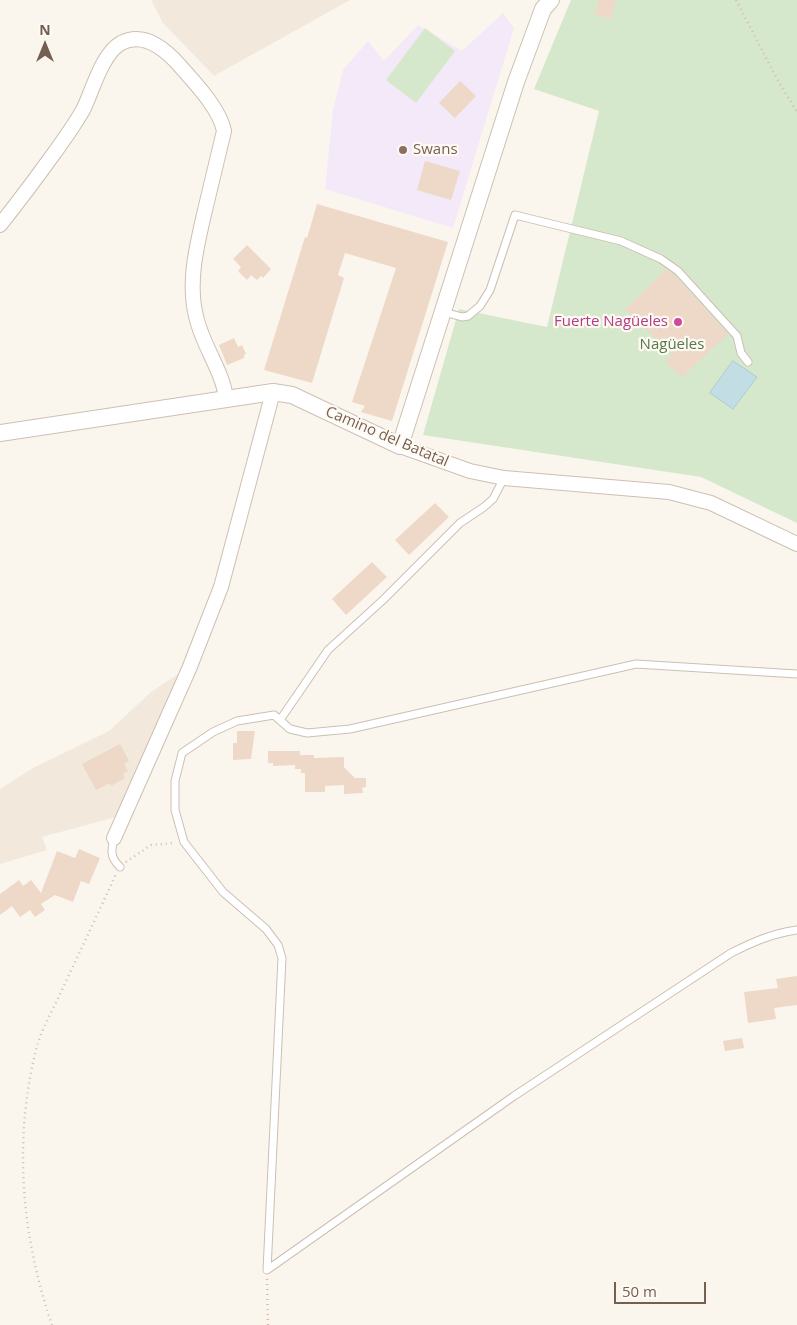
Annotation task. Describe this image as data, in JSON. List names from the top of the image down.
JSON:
{
  "streets": {
    "street": ["Camino del Batatal"]
  },
  "parks": ["Nagüeles"],
  "places": ["Swans", "Fuerte Nagüeles"],
  "scale_bar": "50 m",
  "north": "top"
}
